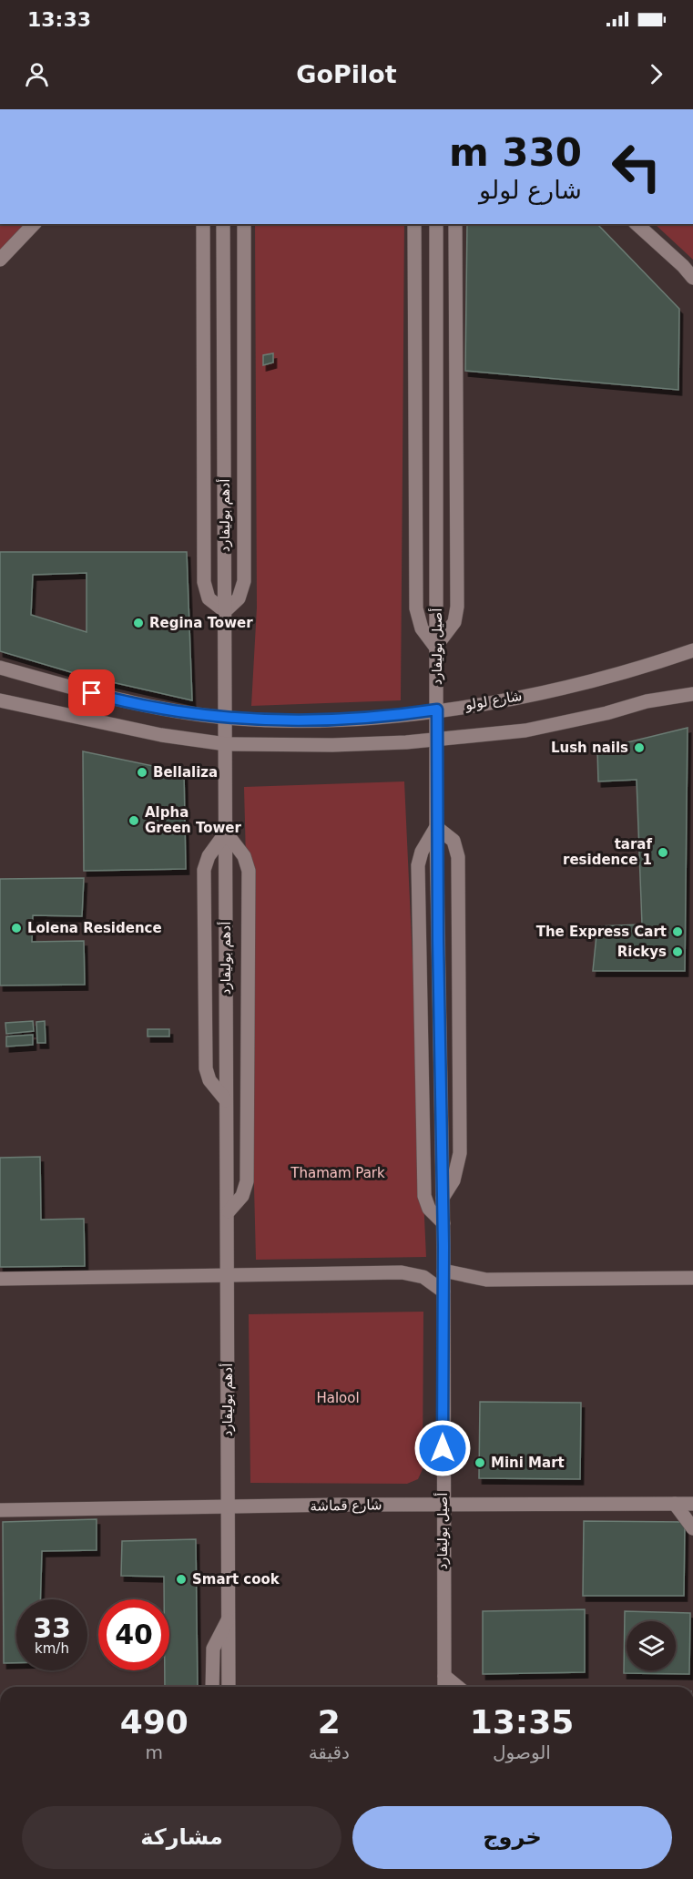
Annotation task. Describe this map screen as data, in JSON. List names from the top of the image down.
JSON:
{
  "streets": {
    "street": [
      "أدهم بوليفارد",
      "أصيل بوليفارد",
      "شارع لولو",
      "شارع قماشة"
    ]
  },
  "crossings": [
    ["أدهم بوليفارد", "شارع لولو"],
    ["أدهم بوليفارد", "شارع قماشة"],
    ["أصيل بوليفارد", "شارع لولو"],
    ["أصيل بوليفارد", "شارع قماشة"]
  ],
  "parks": ["Thamam Park", "Halool"],
  "places": [
    "Regina Tower",
    "Lush nails",
    "Bellaliza",
    "Alpha Green Tower",
    "taraf residence 1",
    "Lolena Residence",
    "The Express Cart",
    "Rickys",
    "Mini Mart",
    "Smart cook"
  ],
  "page": {
    "status": "13:33",
    "header": "GoPilot",
    "turn": ["330 m", "شارع لولو"],
    "speed": "33 km/h",
    "limit": "40",
    "eta": [
      "13:35",
      "الوصول",
      "2",
      "دقيقة",
      "490",
      "m"
    ],
    "buttons": ["خروج", "مشاركة"]
  }
}
